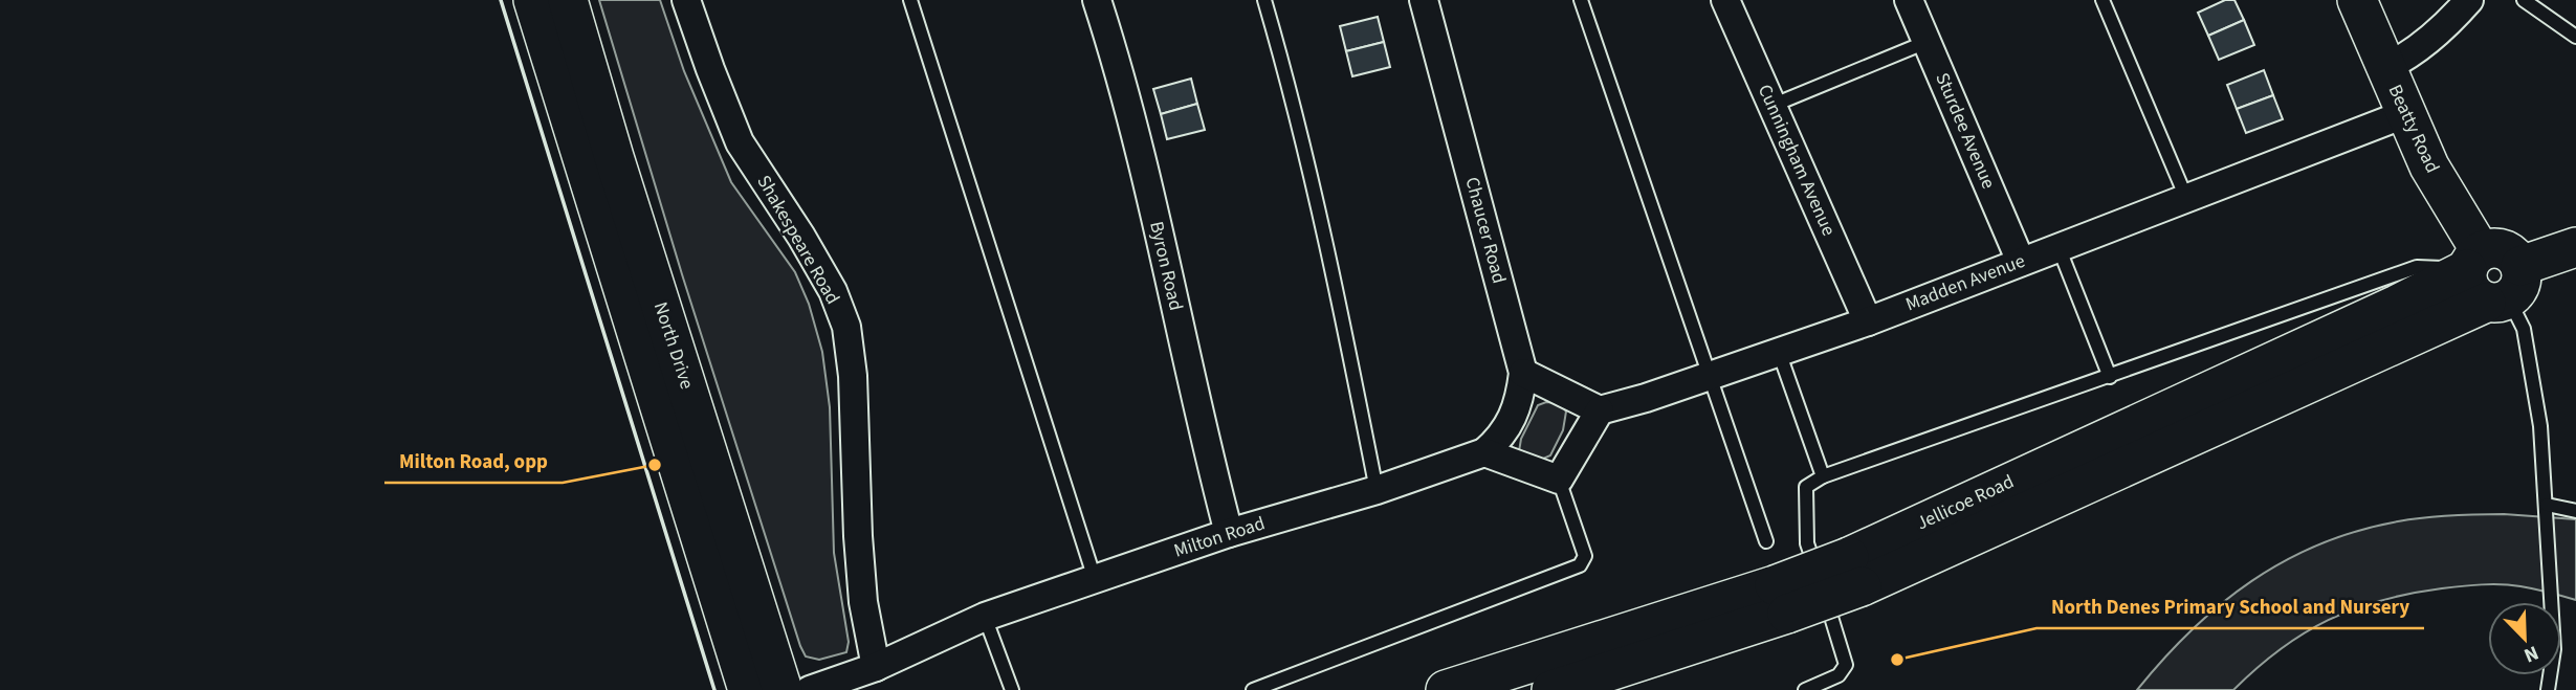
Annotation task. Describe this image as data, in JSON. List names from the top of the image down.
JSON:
{
  "streets": {
    "street": [
      "Beatty Road",
      "Sturdee Avenue",
      "Cunningham Avenue",
      "Chaucer Road",
      "Shakespeare Road",
      "Byron Road",
      "Madden Avenue",
      "North Drive",
      "Jellicoe Road",
      "Milton Road"
    ]
  },
  "crossings": [
    ["Beatty Road", "Madden Avenue"],
    ["Beatty Road", "Jellicoe Road"],
    ["Sturdee Avenue", "Madden Avenue"],
    ["Cunningham Avenue", "Madden Avenue"],
    ["Chaucer Road", "Milton Road"],
    ["Shakespeare Road", "Milton Road"],
    ["Byron Road", "Milton Road"]
  ],
  "places": ["Milton Road, opp", "North Denes Primary School and Nursery"],
  "north": "bottom right"
}
